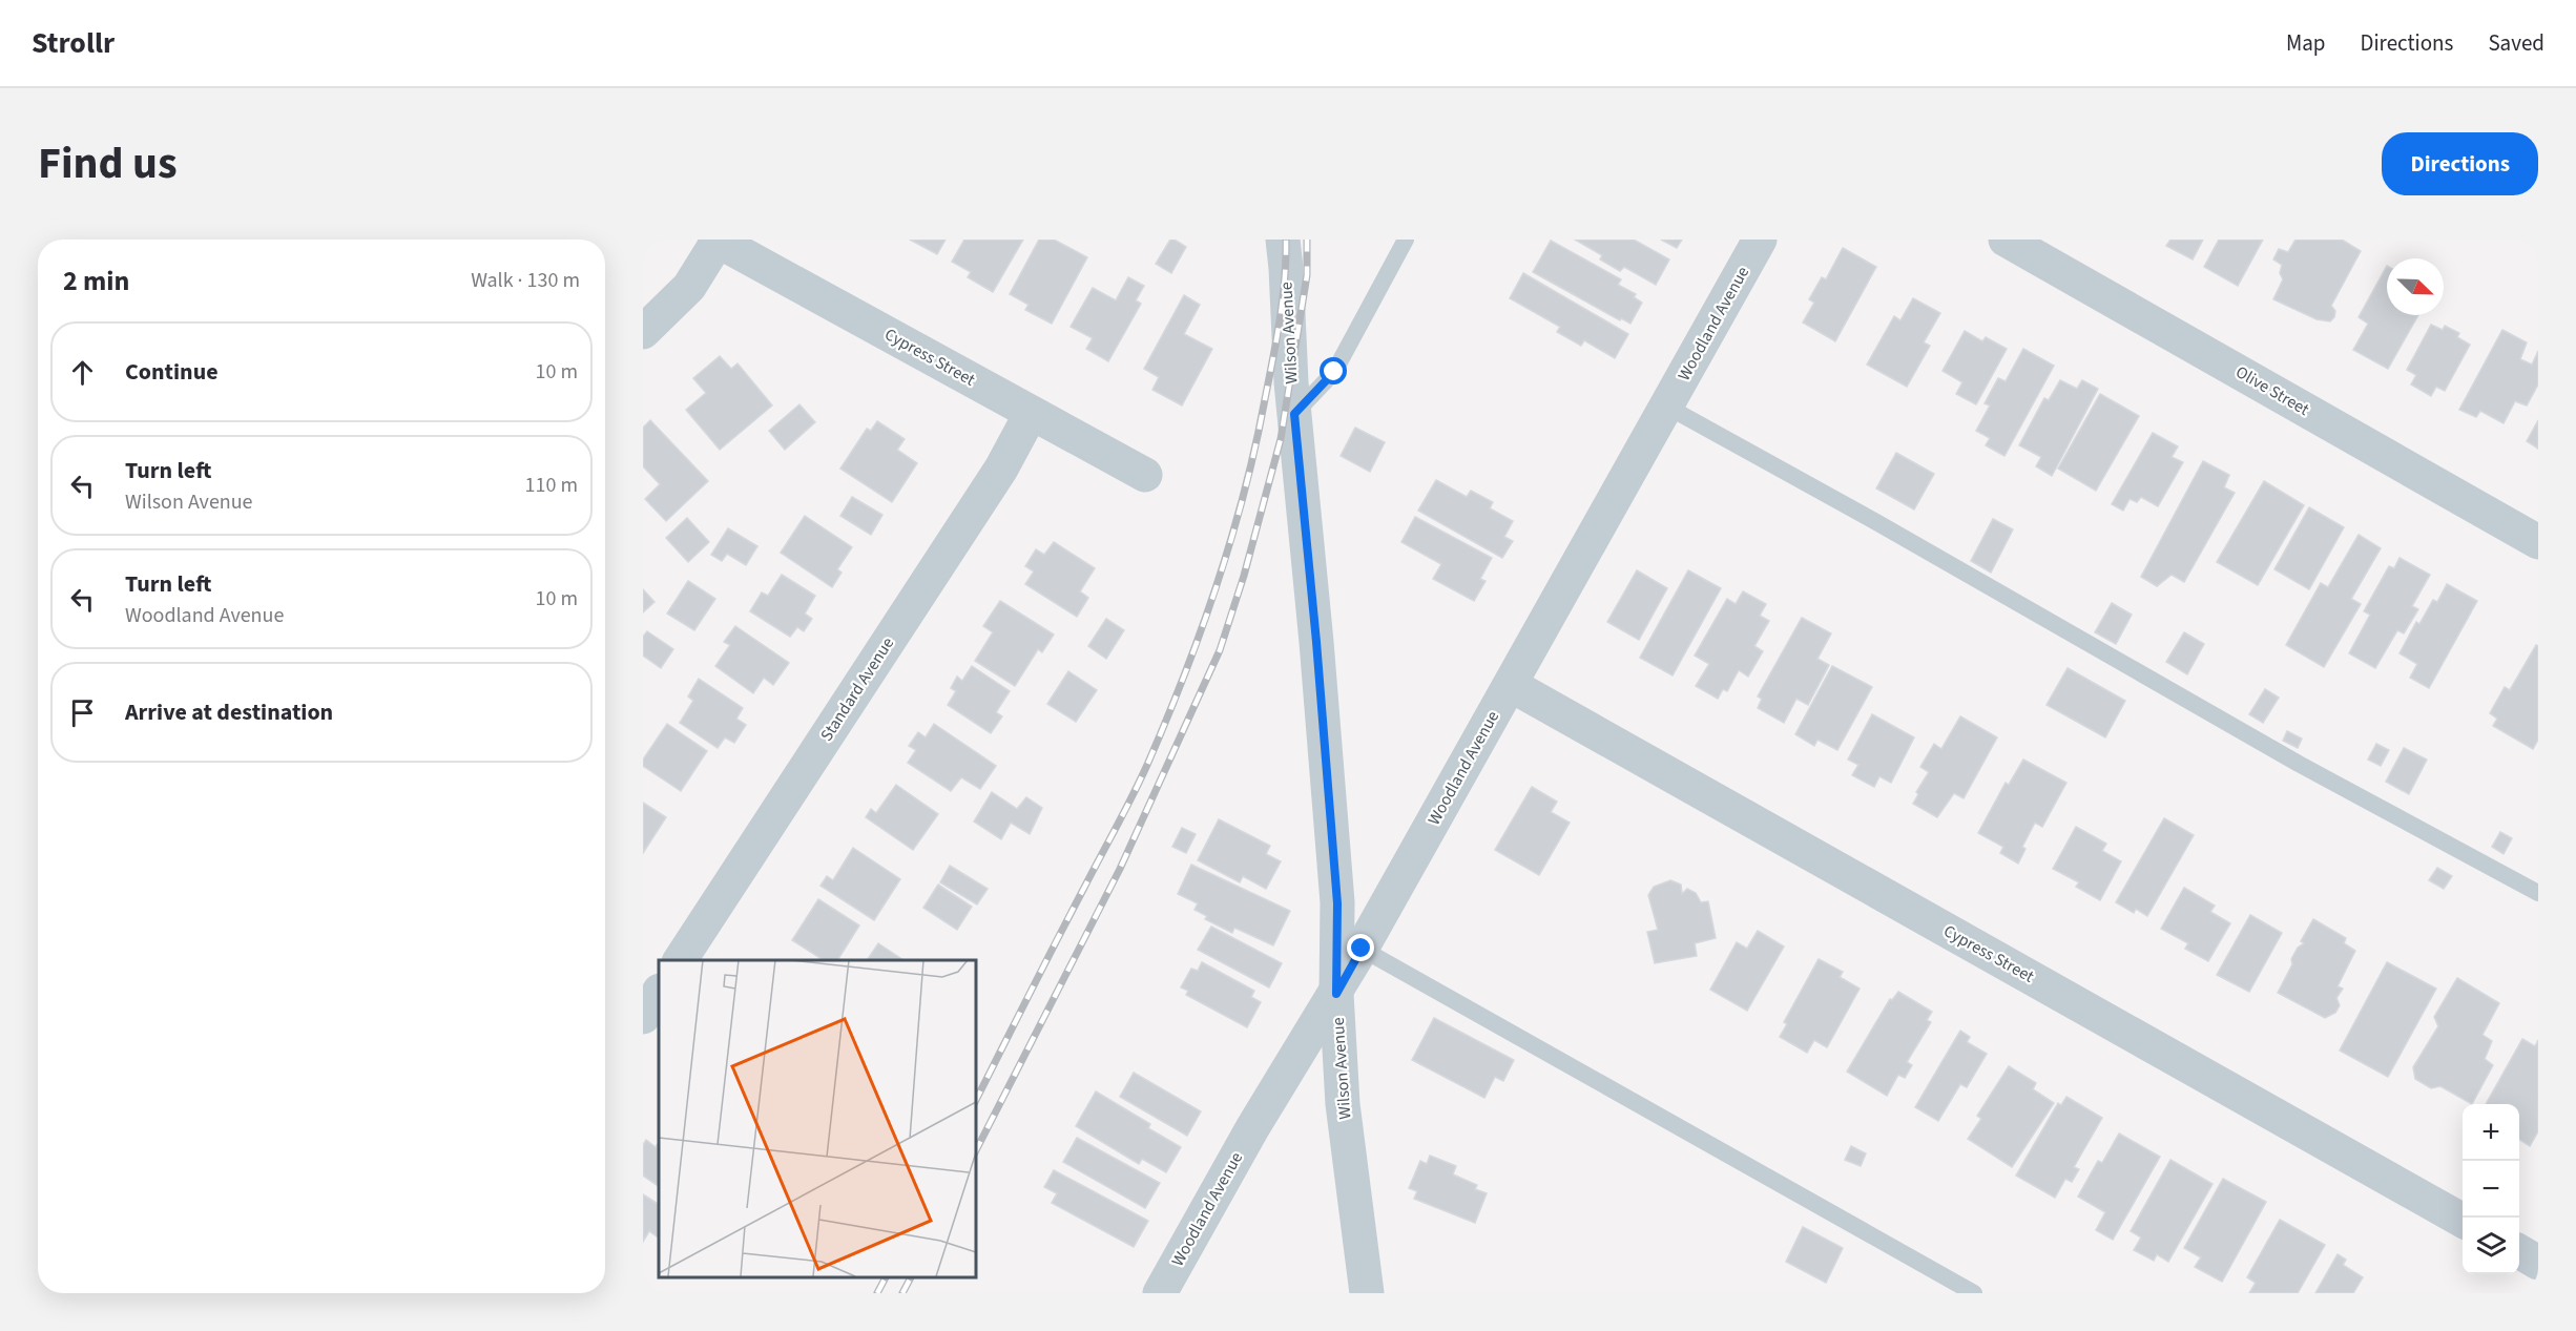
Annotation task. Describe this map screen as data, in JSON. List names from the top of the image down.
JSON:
{
  "streets": {
    "street": [
      "Woodland Avenue",
      "Wilson Avenue",
      "Cypress Street",
      "Olive Street",
      "Standard Avenue"
    ]
  },
  "crossings": [
    ["Woodland Avenue", "Wilson Avenue"],
    ["Woodland Avenue", "Cypress Street"],
    ["Cypress Street", "Standard Avenue"]
  ],
  "north": "bottom right",
  "page": {
    "header": "Strollr",
    "nav": ["Map", "Directions", "Saved"],
    "title": "Find us",
    "buttons": "Directions",
    "heading": ["2 min", "Walk · 130 m"],
    "list": [
      ["Continue", "10 m"],
      ["Turn left", "Wilson Avenue", "110 m"],
      ["Turn left", "Woodland Avenue", "10 m"],
      "Arrive at destination"
    ],
    "map_buttons": ["+", "−"]
  }
}
